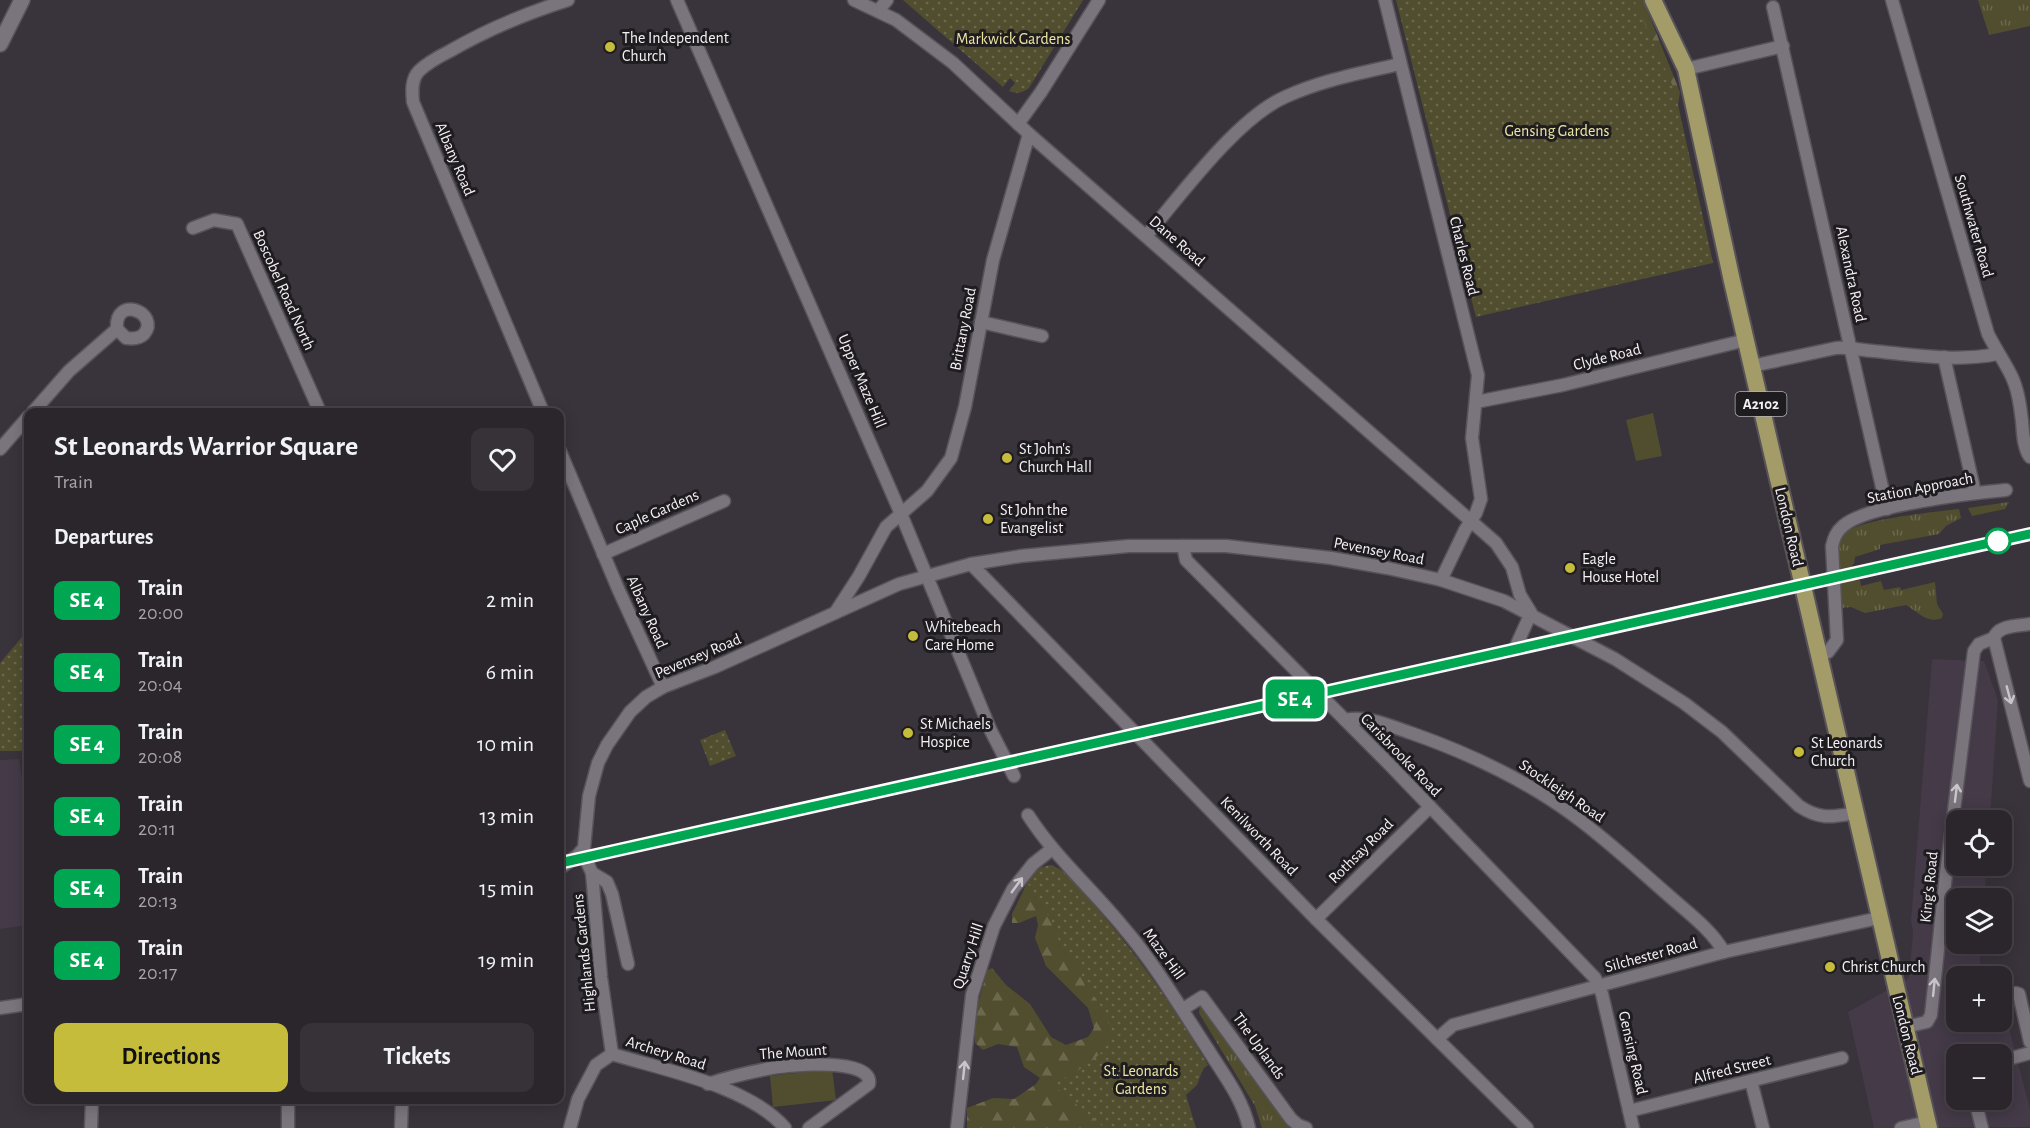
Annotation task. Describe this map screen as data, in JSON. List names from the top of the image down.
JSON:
{
  "streets": {
    "main road": ["A2102", "London Road"],
    "street": [
      "Albany Road",
      "Southwater Road",
      "Dane Road",
      "Charles Road",
      "Alexandra Road",
      "Boscobel Road North",
      "Brittany Road",
      "Clyde Road",
      "Upper Maze Hill",
      "Station Approach",
      "Caple Gardens",
      "Pevensey Road",
      "Carisbrooke Road",
      "Stockleigh Road",
      "Kenilworth Road",
      "Rothsay Road",
      "King's Road",
      "Highlands Gardens",
      "Maze Hill",
      "Silchester Road",
      "Quarry Hill",
      "The Uplands",
      "The Mount",
      "Archery Road",
      "Gensing Road",
      "Alfred Street"
    ]
  },
  "crossings": [
    ["Albany Road", "Caple Gardens"],
    ["Albany Road", "Pevensey Road"],
    ["Dane Road", "Charles Road"],
    ["Dane Road", "Brittany Road"],
    ["Charles Road", "Clyde Road"],
    ["Charles Road", "Pevensey Road"],
    ["Alexandra Road", "Station Approach"],
    ["Brittany Road", "Upper Maze Hill"],
    ["Clyde Road", "London Road"],
    ["Upper Maze Hill", "Pevensey Road"],
    ["Station Approach", "London Road"],
    ["London Road", "Pevensey Road"],
    ["London Road", "King's Road"],
    ["London Road", "Silchester Road"],
    ["Pevensey Road", "Carisbrooke Road"],
    ["Pevensey Road", "Kenilworth Road"],
    ["Pevensey Road", "Highlands Gardens"],
    ["Carisbrooke Road", "Stockleigh Road"],
    ["Carisbrooke Road", "Rothsay Road"],
    ["Carisbrooke Road", "Silchester Road"],
    ["Carisbrooke Road", "Gensing Road"],
    ["Stockleigh Road", "Silchester Road"],
    ["Kenilworth Road", "Rothsay Road"],
    ["Kenilworth Road", "Silchester Road"],
    ["Highlands Gardens", "Archery Road"],
    ["Maze Hill", "Quarry Hill"],
    ["Maze Hill", "The Uplands"],
    ["Silchester Road", "Gensing Road"],
    ["The Mount", "Archery Road"],
    ["Gensing Road", "Alfred Street"]
  ],
  "one_way": ["King's Road", "Quarry Hill"],
  "parks": ["Markwick Gardens", "Gensing Gardens", "St. Leonards Gardens"],
  "places": [
    "The Independent Church",
    "St John's Church Hall",
    "St John the Evangelist",
    "Eagle House Hotel",
    "Whitebeach Care Home",
    "St Michaels Hospice",
    "St Leonards Church",
    "Christ Church"
  ],
  "page": {
    "on_map": "SE 4",
    "heading": [
      ["St Leonards Warrior Square", "Train"],
      "Departures"
    ],
    "list": [
      {
        "mark": "SE 4",
        "name": "Train",
        "note": "20:00",
        "value": "2 min"
      },
      {
        "mark": "SE 4",
        "name": "Train",
        "note": "20:04",
        "value": "6 min"
      },
      {
        "mark": "SE 4",
        "name": "Train",
        "note": "20:08",
        "value": "10 min"
      },
      {
        "mark": "SE 4",
        "name": "Train",
        "note": "20:11",
        "value": "13 min"
      },
      {
        "mark": "SE 4",
        "name": "Train",
        "note": "20:13",
        "value": "15 min"
      },
      {
        "mark": "SE 4",
        "name": "Train",
        "note": "20:17",
        "value": "19 min"
      }
    ],
    "map_buttons": ["+", "−"],
    "buttons": ["Directions", "Tickets"]
  }
}
